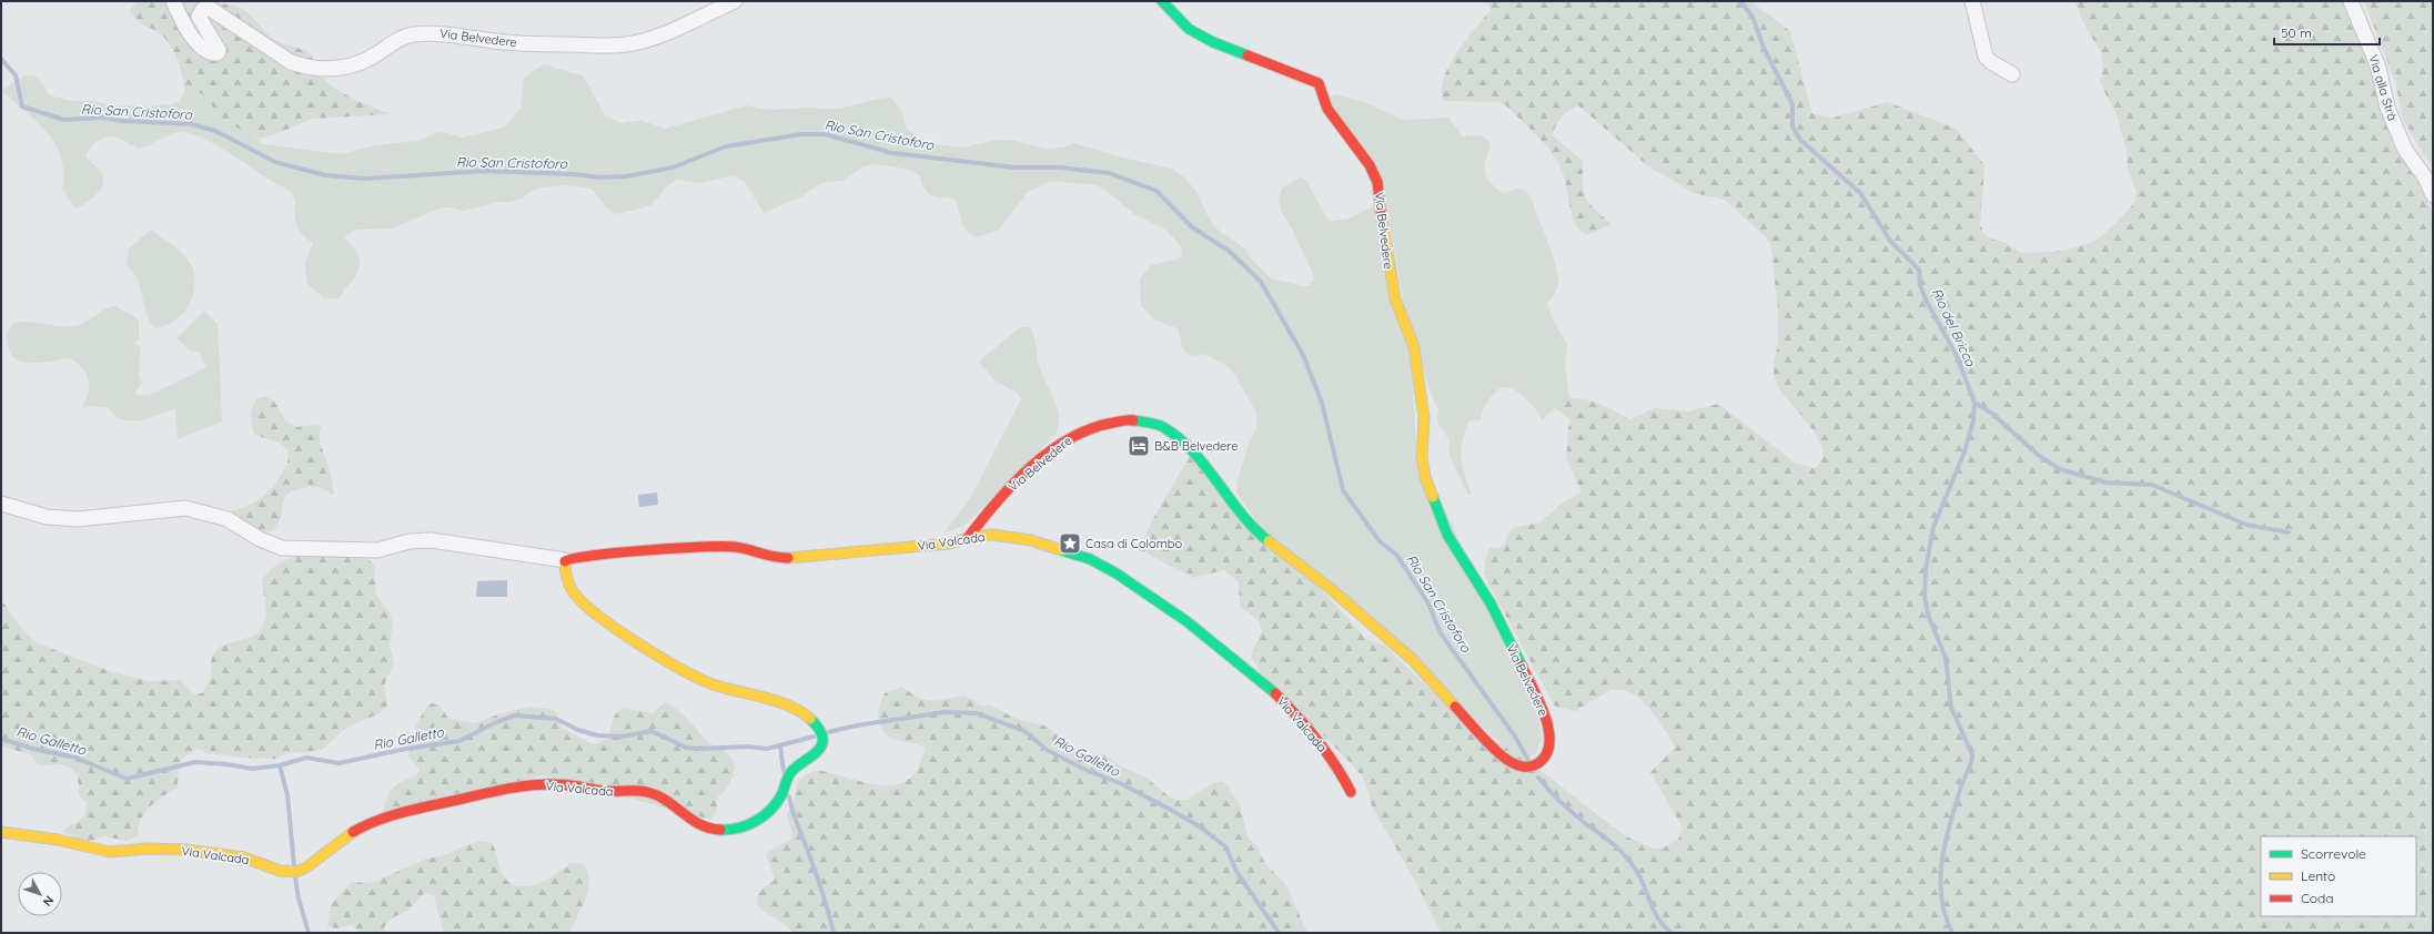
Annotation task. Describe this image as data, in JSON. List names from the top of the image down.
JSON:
{
  "streets": {
    "street": ["Via Belvedere", "Via alla Strà", "Via Valcada"]
  },
  "crossings": [
    ["Via Belvedere", "Via Valcada"]
  ],
  "water": ["Rio San Cristoforo", "Rio del Bricco", "Rio Galletto"],
  "places": {
    "hotel": ["B&B Belvedere"],
    "place": ["Casa di Colombo"]
  },
  "legend": ["Scorrevole", "Lento", "Coda"],
  "scale_bar": "50 m",
  "north": "bottom right"
}
